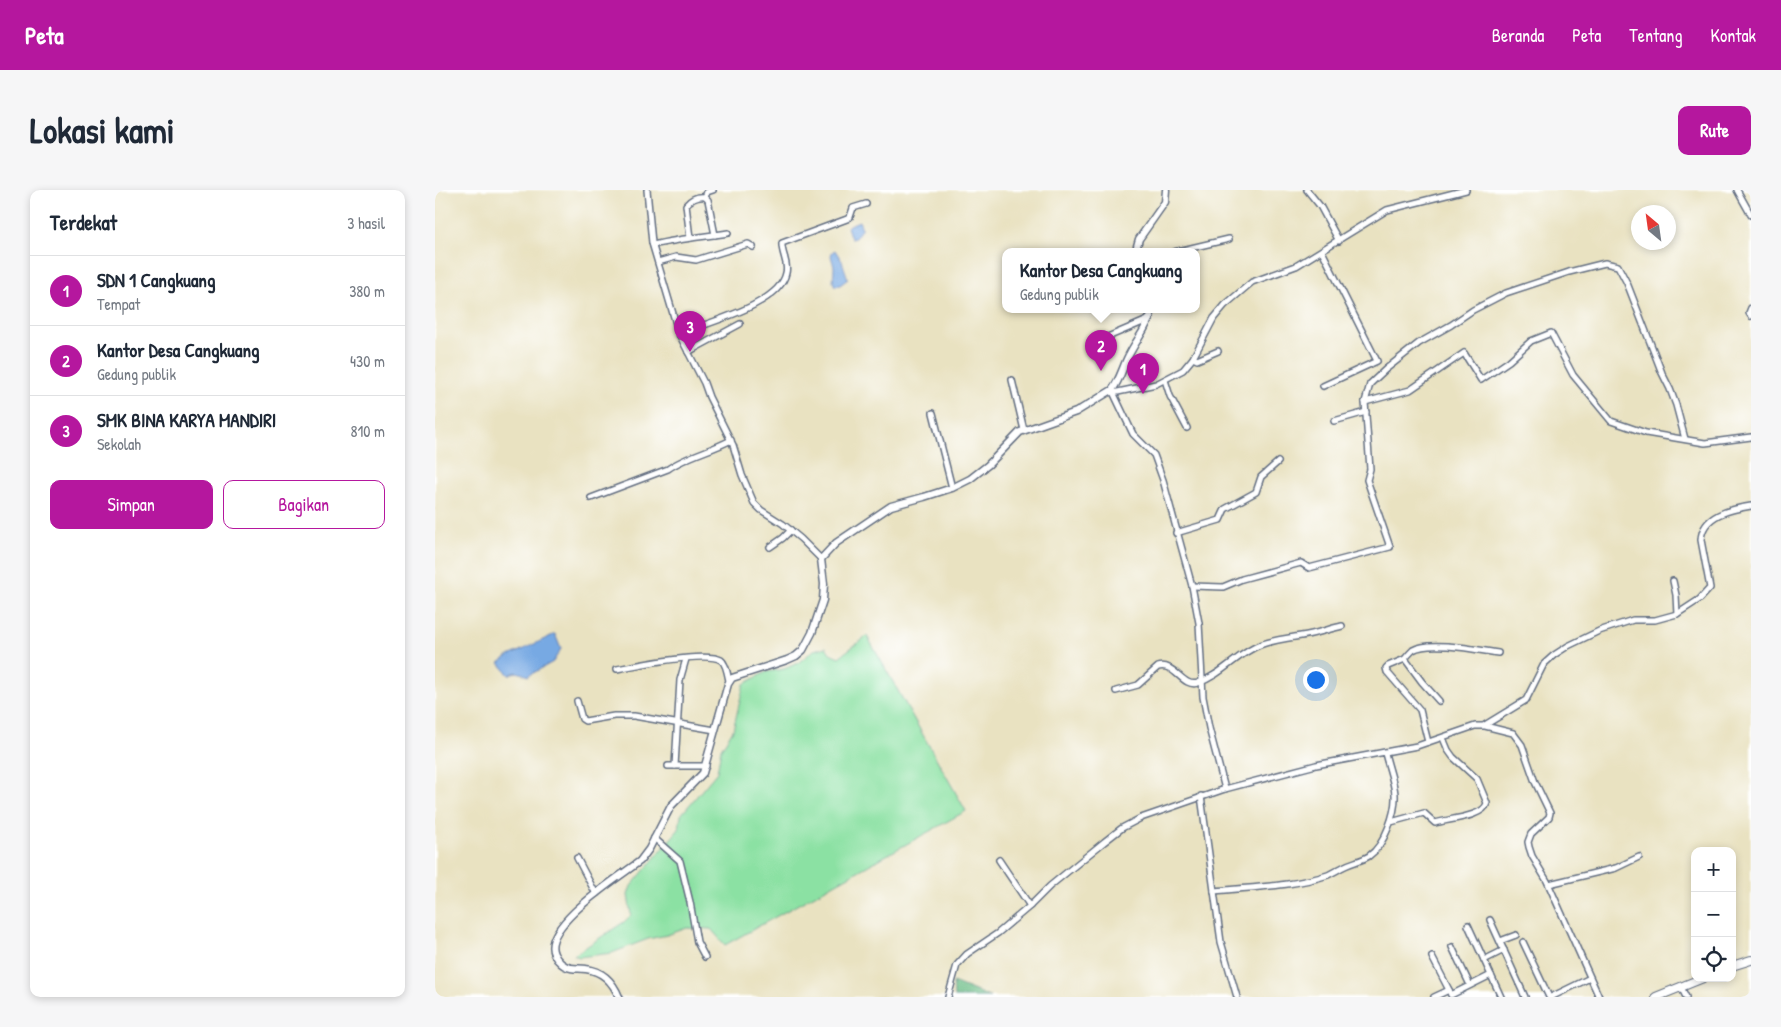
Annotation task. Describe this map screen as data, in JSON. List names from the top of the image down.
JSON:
{
  "north": "top left",
  "page": {
    "header": "Peta",
    "nav": [
      "Beranda",
      "Peta",
      "Tentang",
      "Kontak"
    ],
    "buttons": [
      "Rute",
      ["Simpan", "Bagikan"]
    ],
    "title": "Lokasi kami",
    "heading": ["Terdekat", "3 hasil"],
    "popup": ["Kantor Desa Cangkuang", "Gedung publik"],
    "list": [
      {
        "mark": "1",
        "name": "SDN 1 Cangkuang",
        "note": "Tempat",
        "value": "380 m"
      },
      {
        "mark": "2",
        "name": "Kantor Desa Cangkuang",
        "note": "Gedung publik",
        "value": "430 m"
      },
      {
        "mark": "3",
        "name": "SMK BINA KARYA MANDIRI",
        "note": "Sekolah",
        "value": "810 m"
      }
    ],
    "pins": ["3", "2", "1"],
    "map_buttons": ["+", "−"]
  }
}
